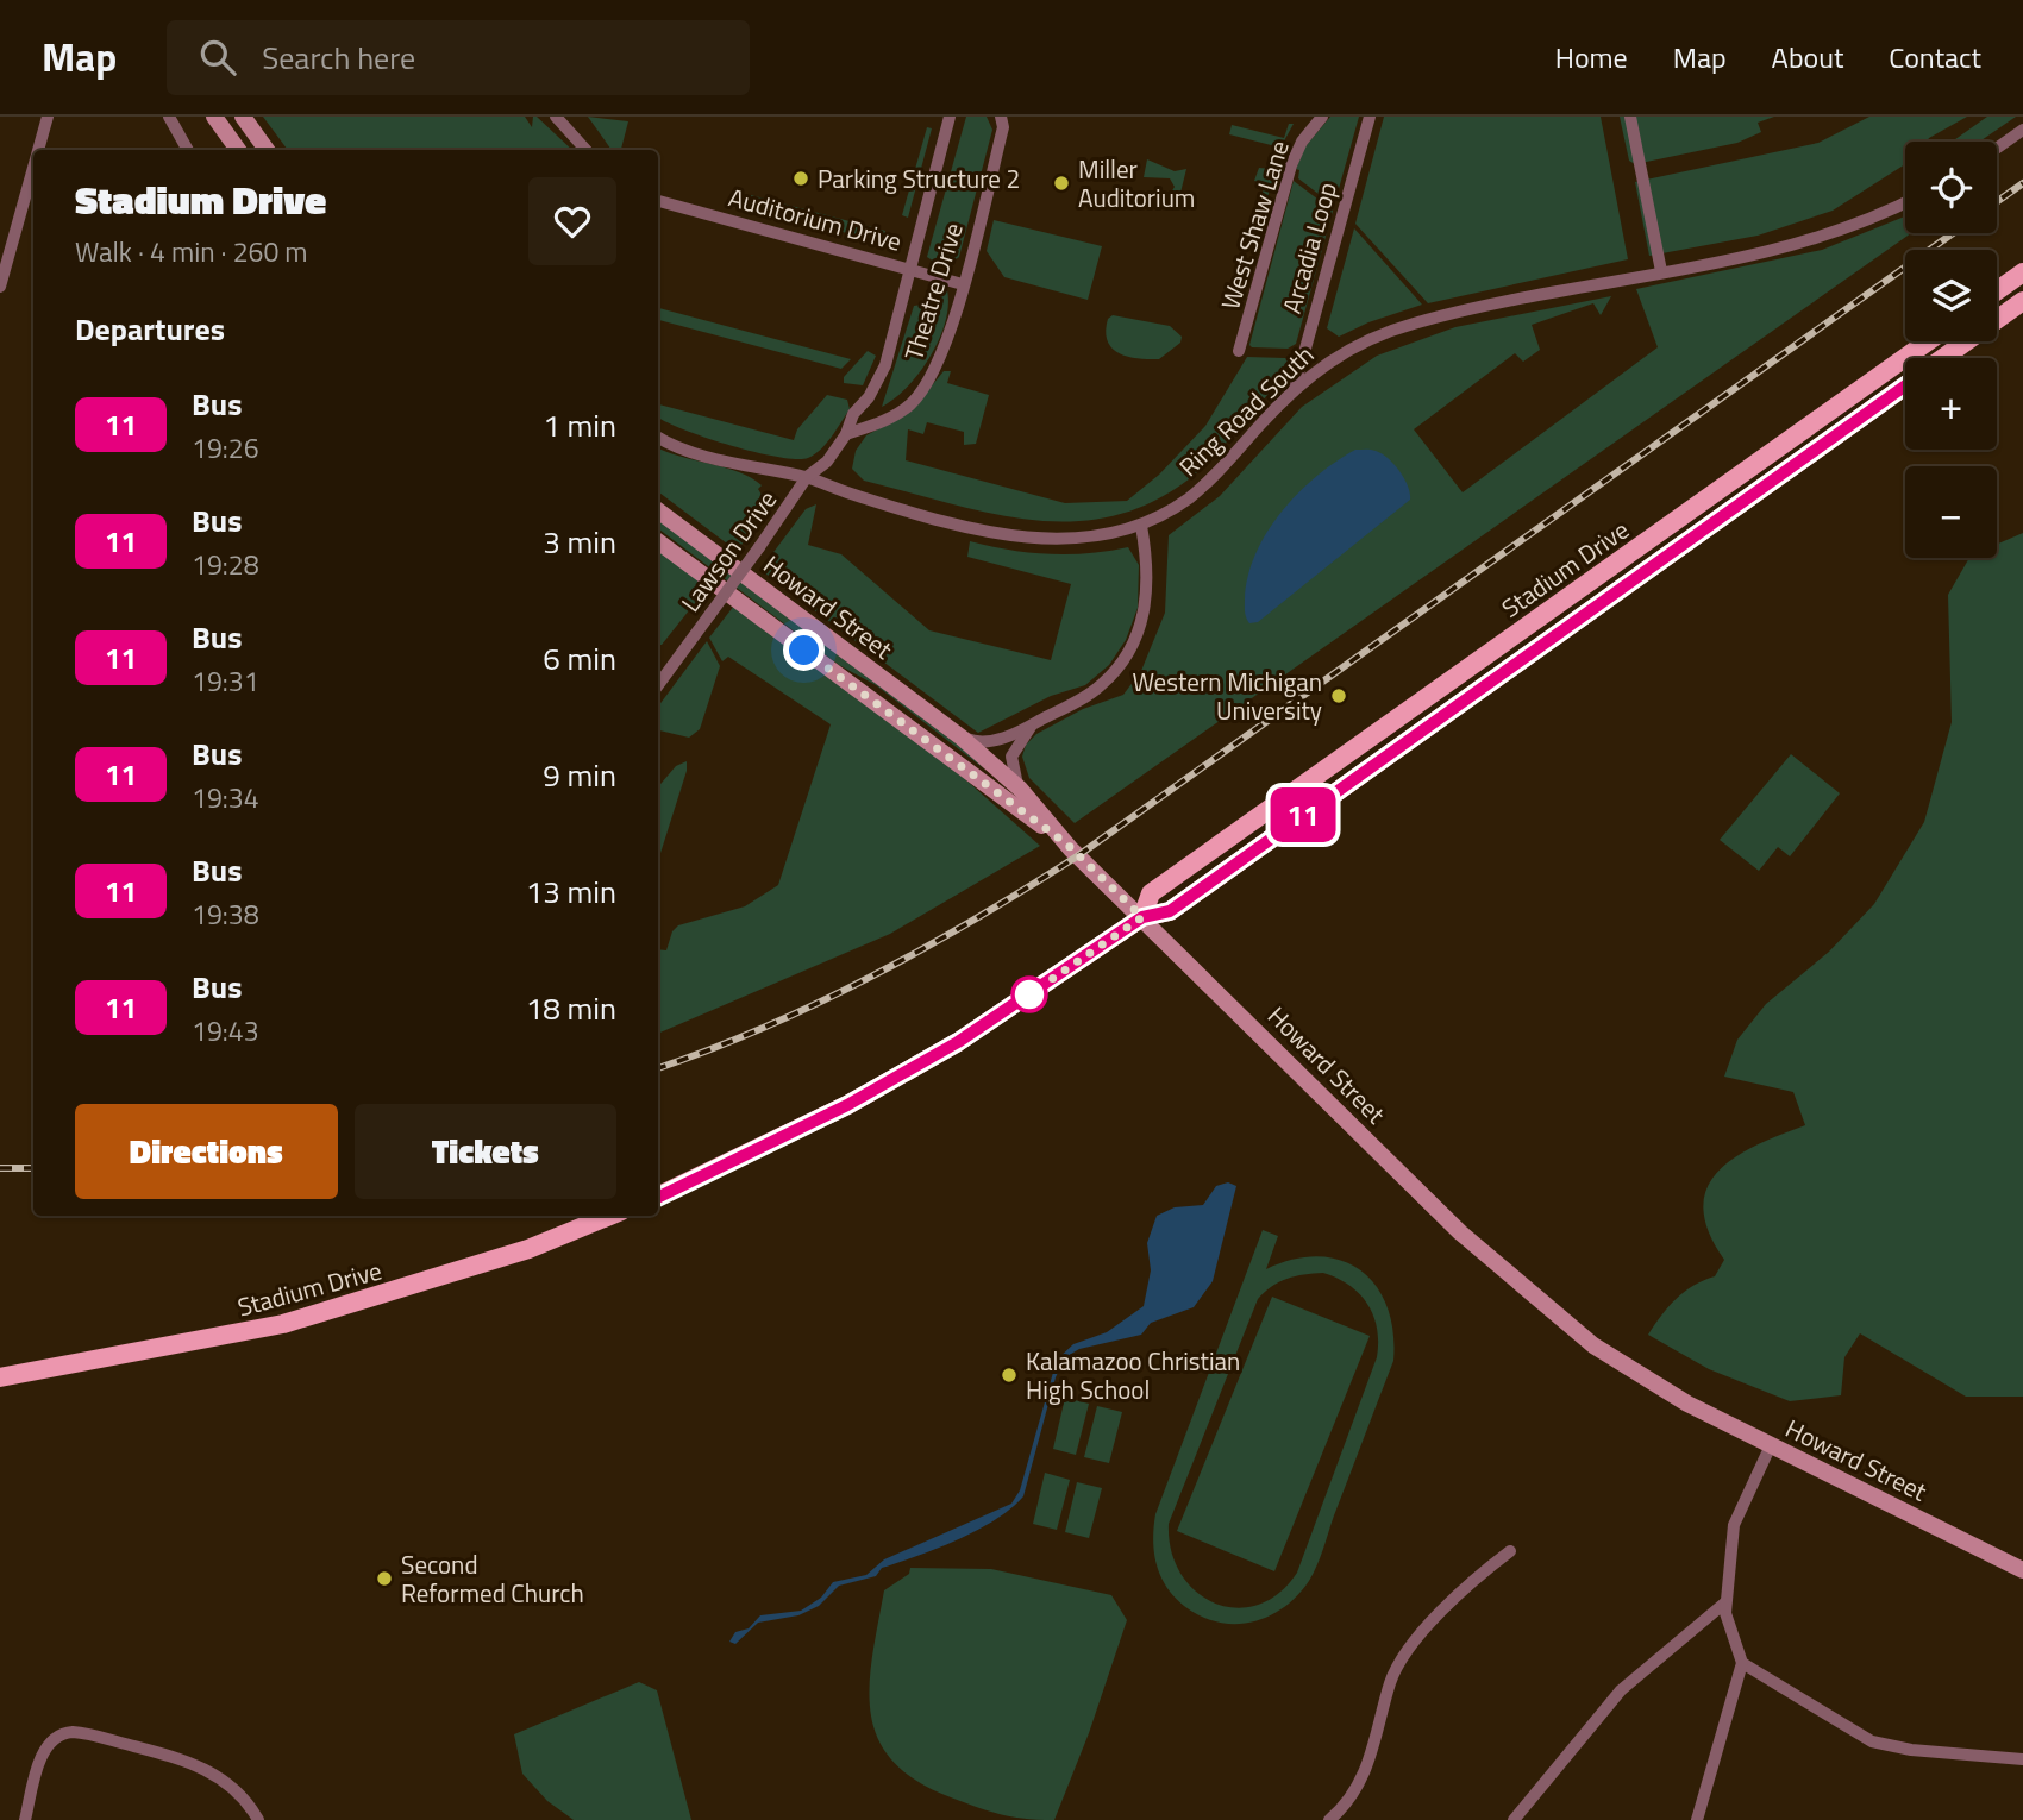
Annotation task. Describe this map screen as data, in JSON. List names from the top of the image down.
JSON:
{
  "streets": {
    "main road": ["Stadium Drive"],
    "street": [
      "Auditorium Drive",
      "West Shaw Lane",
      "Arcadia Loop",
      "Theatre Drive",
      "Ring Road South",
      "Lawson Drive",
      "Howard Street"
    ]
  },
  "crossings": [
    ["Auditorium Drive", "Theatre Drive"],
    ["Arcadia Loop", "Ring Road South"],
    ["Theatre Drive", "Ring Road South"],
    ["Theatre Drive", "Lawson Drive"],
    ["Ring Road South", "Lawson Drive"],
    ["Stadium Drive", "Howard Street"]
  ],
  "places": [
    "Parking Structure 2",
    "Miller Auditorium",
    "Western Michigan University",
    "Kalamazoo Christian High School",
    "Second Reformed Church"
  ],
  "lines": ["bus line 11"],
  "page": {
    "header": "Map",
    "search": "Search here",
    "nav": [
      "Home",
      "Map",
      "About",
      "Contact"
    ],
    "on_map": "11",
    "map_buttons": ["+", "−"],
    "heading": [
      ["Stadium Drive", "Walk · 4 min · 260 m"],
      "Departures"
    ],
    "list": [
      {
        "mark": "11",
        "name": "Bus",
        "note": "19:26",
        "value": "1 min"
      },
      {
        "mark": "11",
        "name": "Bus",
        "note": "19:28",
        "value": "3 min"
      },
      {
        "mark": "11",
        "name": "Bus",
        "note": "19:31",
        "value": "6 min"
      },
      {
        "mark": "11",
        "name": "Bus",
        "note": "19:34",
        "value": "9 min"
      },
      {
        "mark": "11",
        "name": "Bus",
        "note": "19:38",
        "value": "13 min"
      },
      {
        "mark": "11",
        "name": "Bus",
        "note": "19:43",
        "value": "18 min"
      }
    ],
    "buttons": ["Directions", "Tickets"]
  }
}
